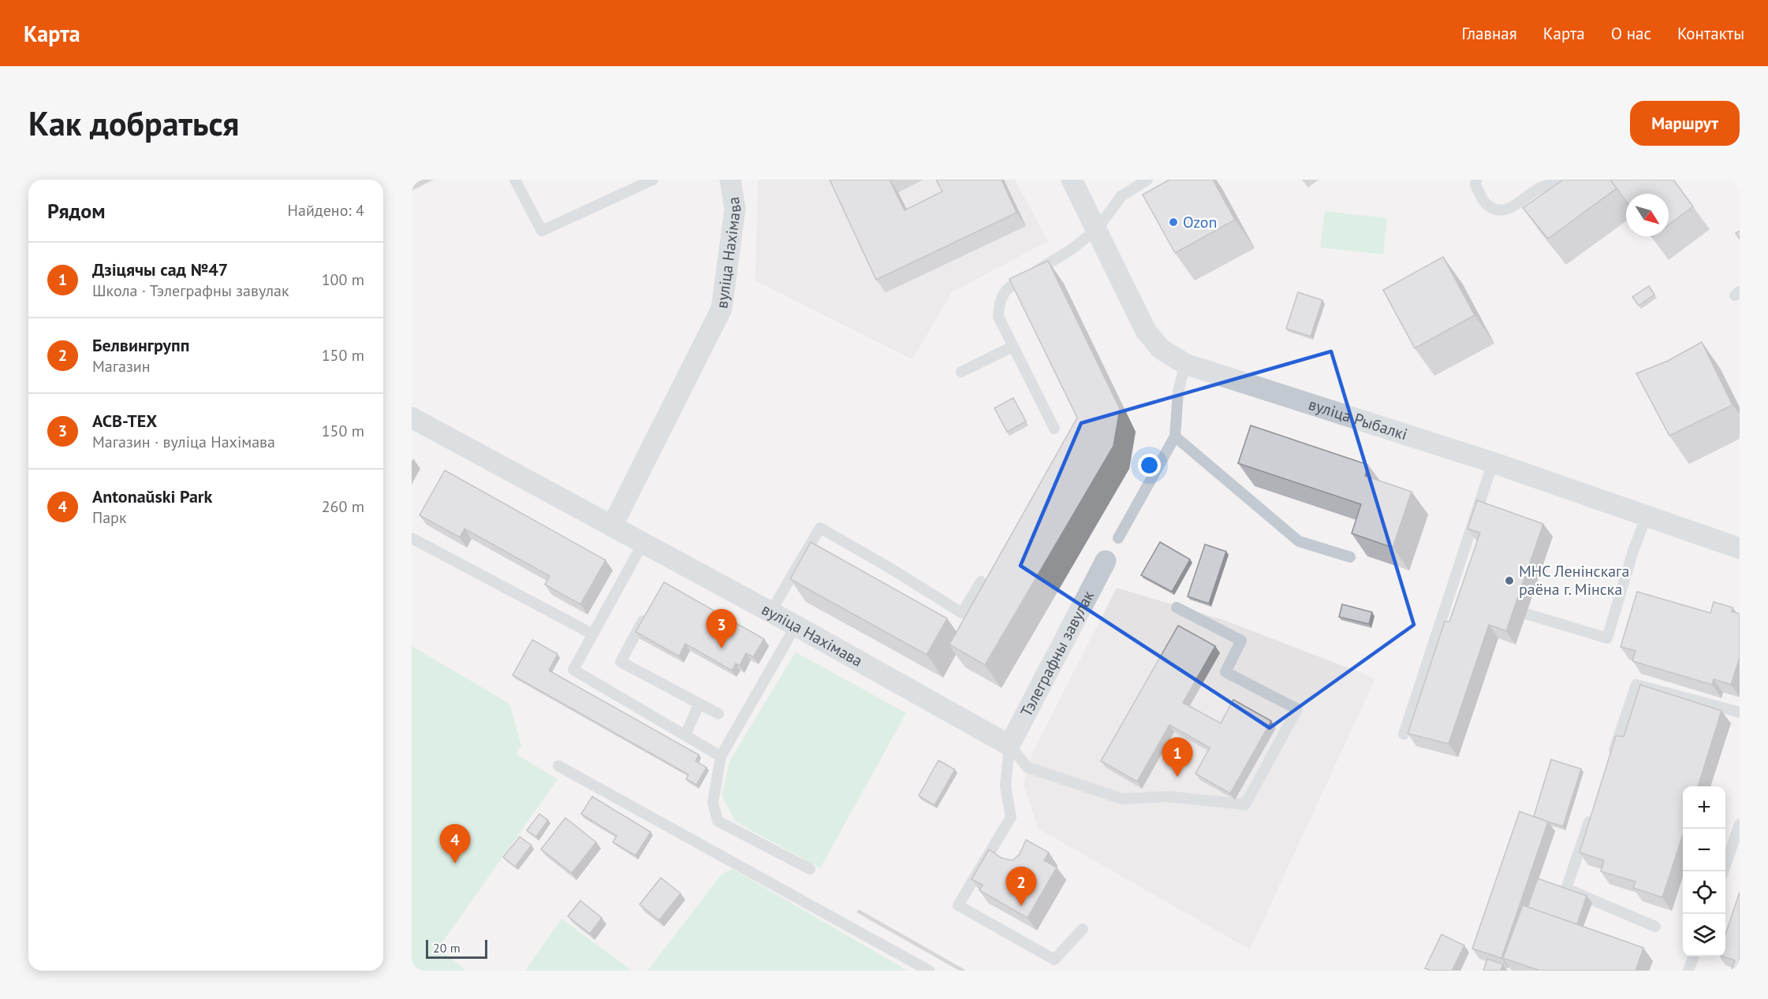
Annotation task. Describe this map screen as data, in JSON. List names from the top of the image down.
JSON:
{
  "streets": {
    "street": ["вуліца Нахімава", "вуліца Рыбалкі", "Тэлеграфны завулак"]
  },
  "crossings": [
    ["вуліца Нахімава", "Тэлеграфны завулак"]
  ],
  "places": ["Ozon", "МНС Ленінскага раёна г. Мінска"],
  "scale_bar": "20 m",
  "north": "bottom right",
  "page": {
    "header": "Карта",
    "nav": [
      "Главная",
      "Карта",
      "О нас",
      "Контакты"
    ],
    "buttons": "Маршрут",
    "title": "Как добраться",
    "heading": ["Рядом", "Найдено: 4"],
    "list": [
      {
        "mark": "1",
        "name": "Дзіцячы сад №47",
        "note": "Школа · Тэлеграфны завулак",
        "value": "100 m"
      },
      {
        "mark": "2",
        "name": "Белвингрупп",
        "note": "Магазин",
        "value": "150 m"
      },
      {
        "mark": "3",
        "name": "ACB-TEX",
        "note": "Магазин · вуліца Нахімава",
        "value": "150 m"
      },
      {
        "mark": "4",
        "name": "Antonaŭski Park",
        "note": "Парк",
        "value": "260 m"
      }
    ],
    "pins": [
      "3",
      "1",
      "4",
      "2"
    ],
    "map_buttons": ["+", "−"],
    "scale": "20 m"
  }
}
